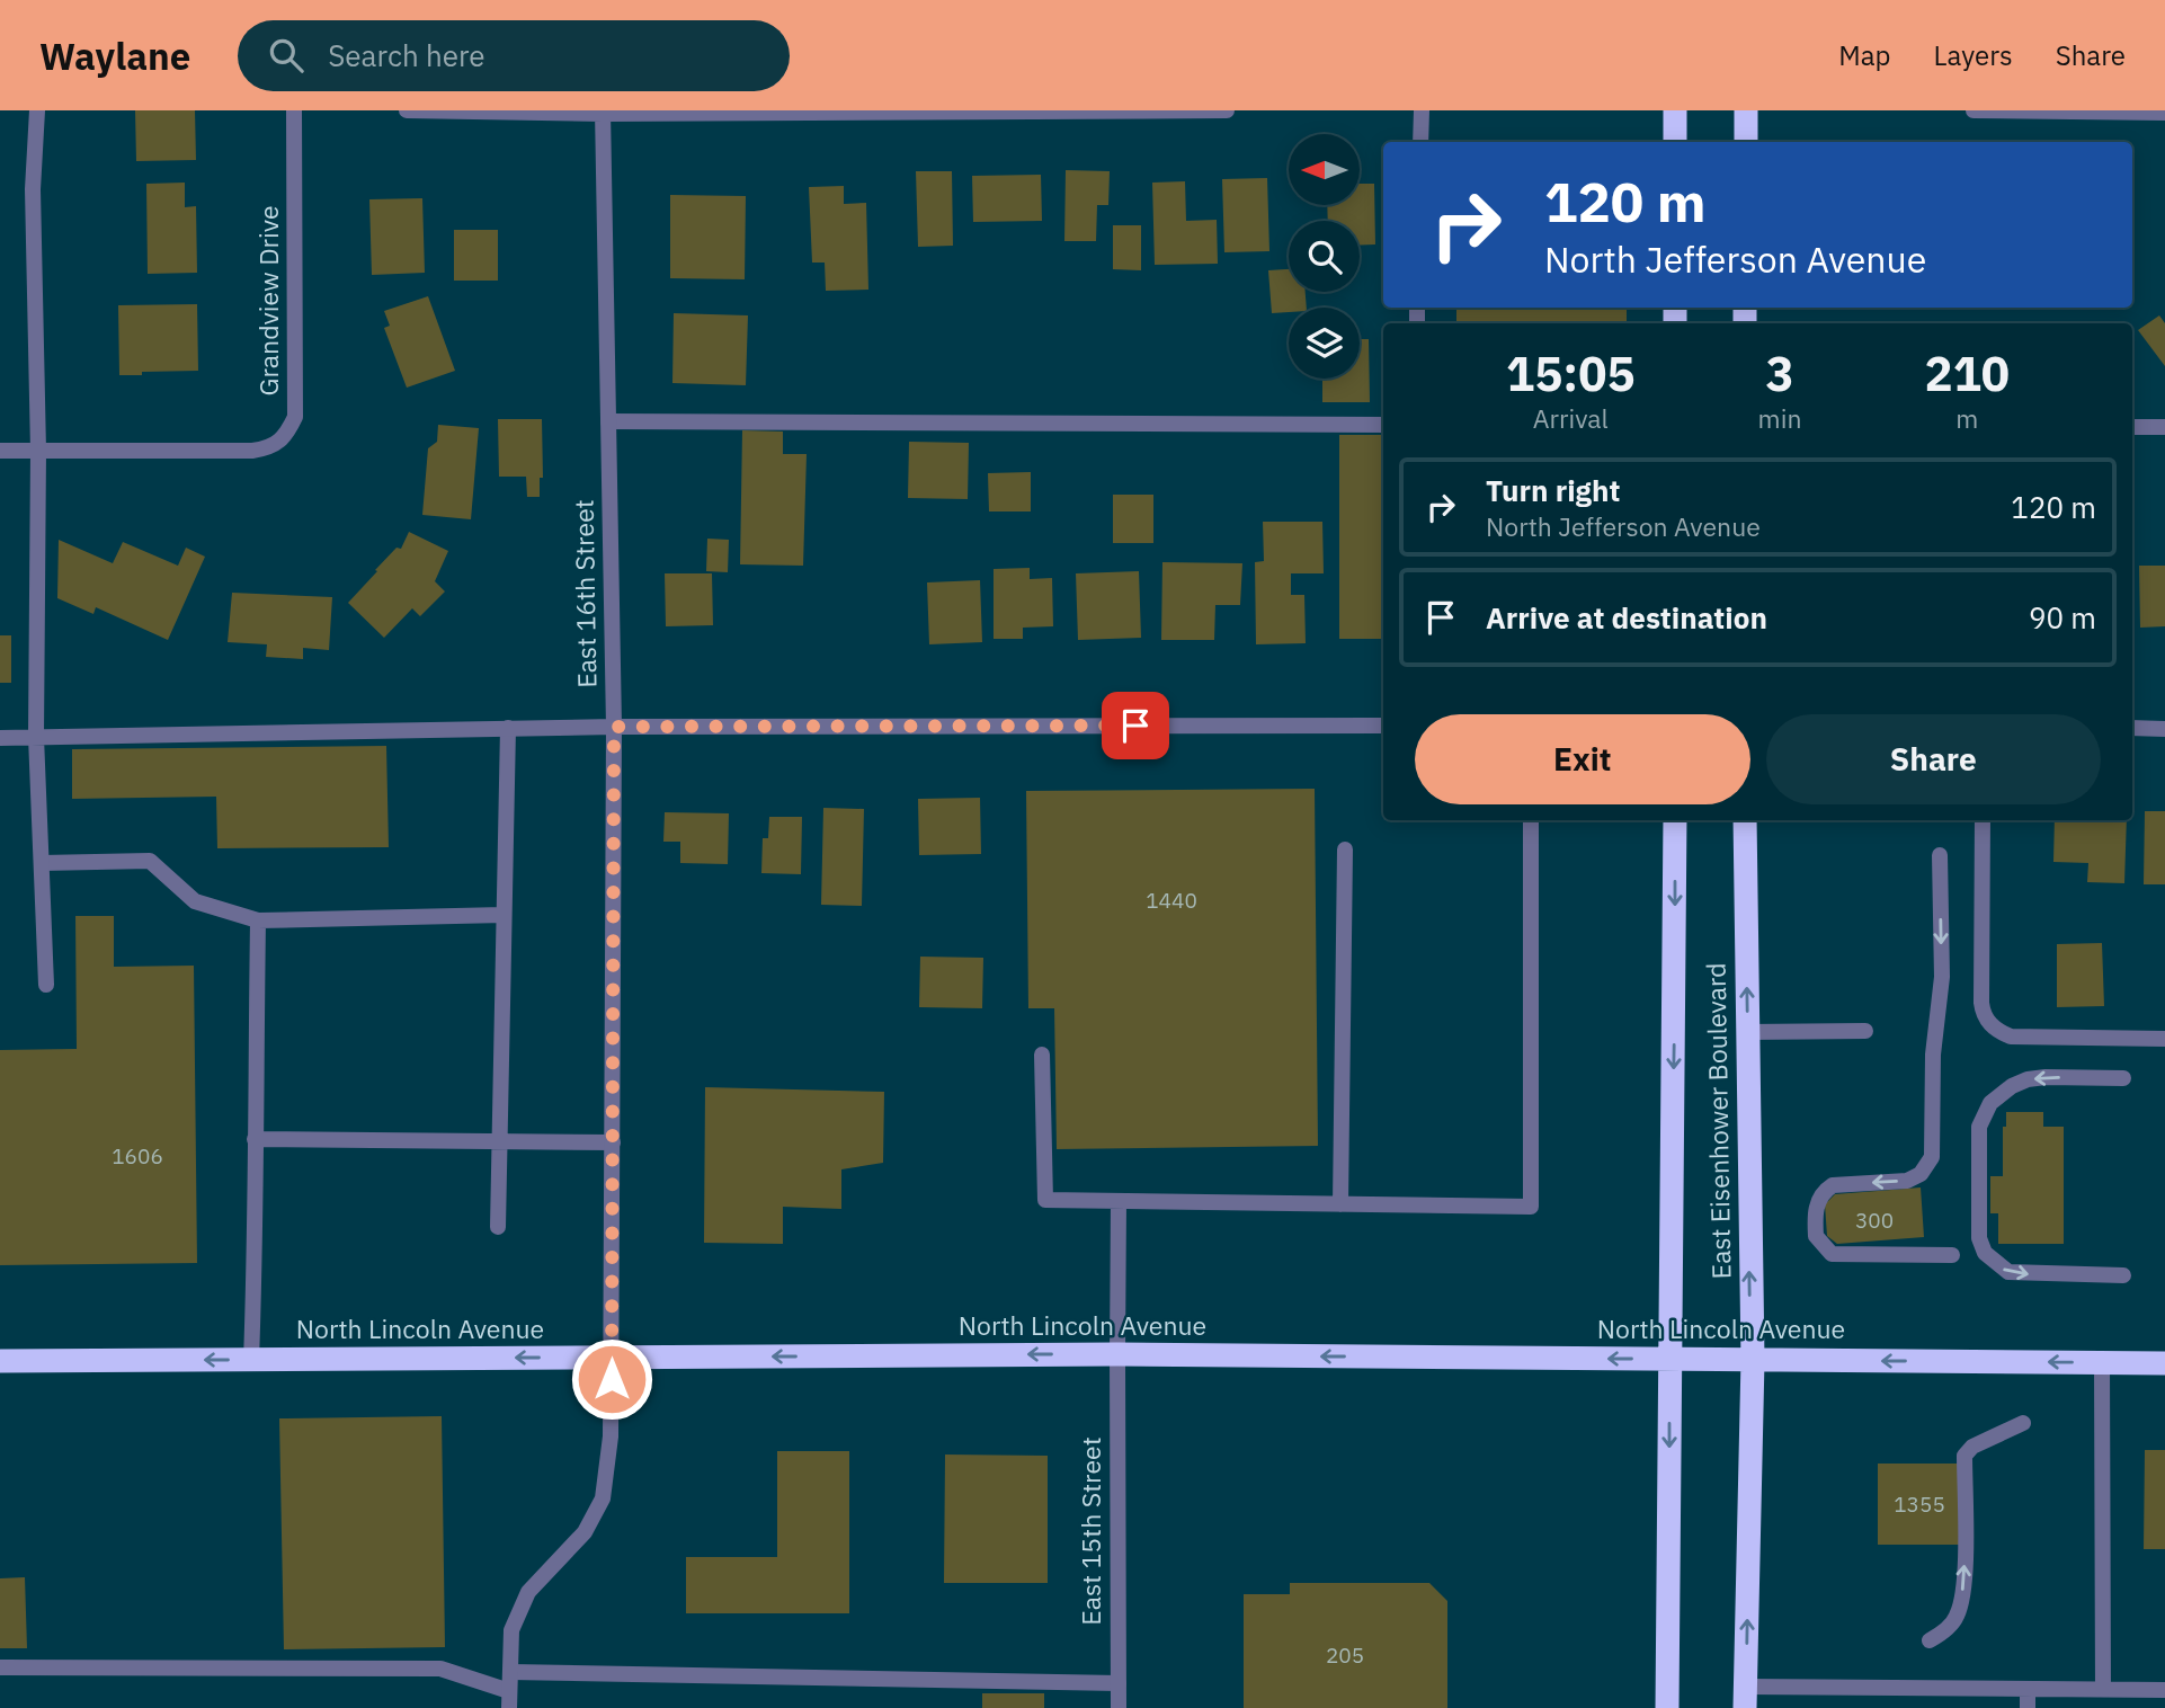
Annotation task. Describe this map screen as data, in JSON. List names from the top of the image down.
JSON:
{
  "streets": {
    "highway": ["East Eisenhower Boulevard", "North Lincoln Avenue"],
    "street": ["Grandview Drive", "East 16th Street", "East 15th Street"]
  },
  "crossings": [
    ["East 16th Street", "North Lincoln Avenue"],
    ["East Eisenhower Boulevard", "North Lincoln Avenue"],
    ["North Lincoln Avenue", "East 15th Street"]
  ],
  "one_way": ["North Lincoln Avenue"],
  "house_numbers": [
    "1440",
    "1606",
    "300",
    "1355",
    "205"
  ],
  "north": "left",
  "page": {
    "header": "Waylane",
    "search": "Search here",
    "nav": ["Map", "Layers", "Share"],
    "turn": ["120 m", "North Jefferson Avenue"],
    "eta": [
      "15:05",
      "Arrival",
      "3",
      "min",
      "210",
      "m"
    ],
    "list": [
      {
        "name": "Turn right",
        "note": "North Jefferson Avenue",
        "value": "120 m"
      },
      {
        "name": "Arrive at destination",
        "value": "90 m"
      }
    ],
    "buttons": ["Exit", "Share"]
  }
}
